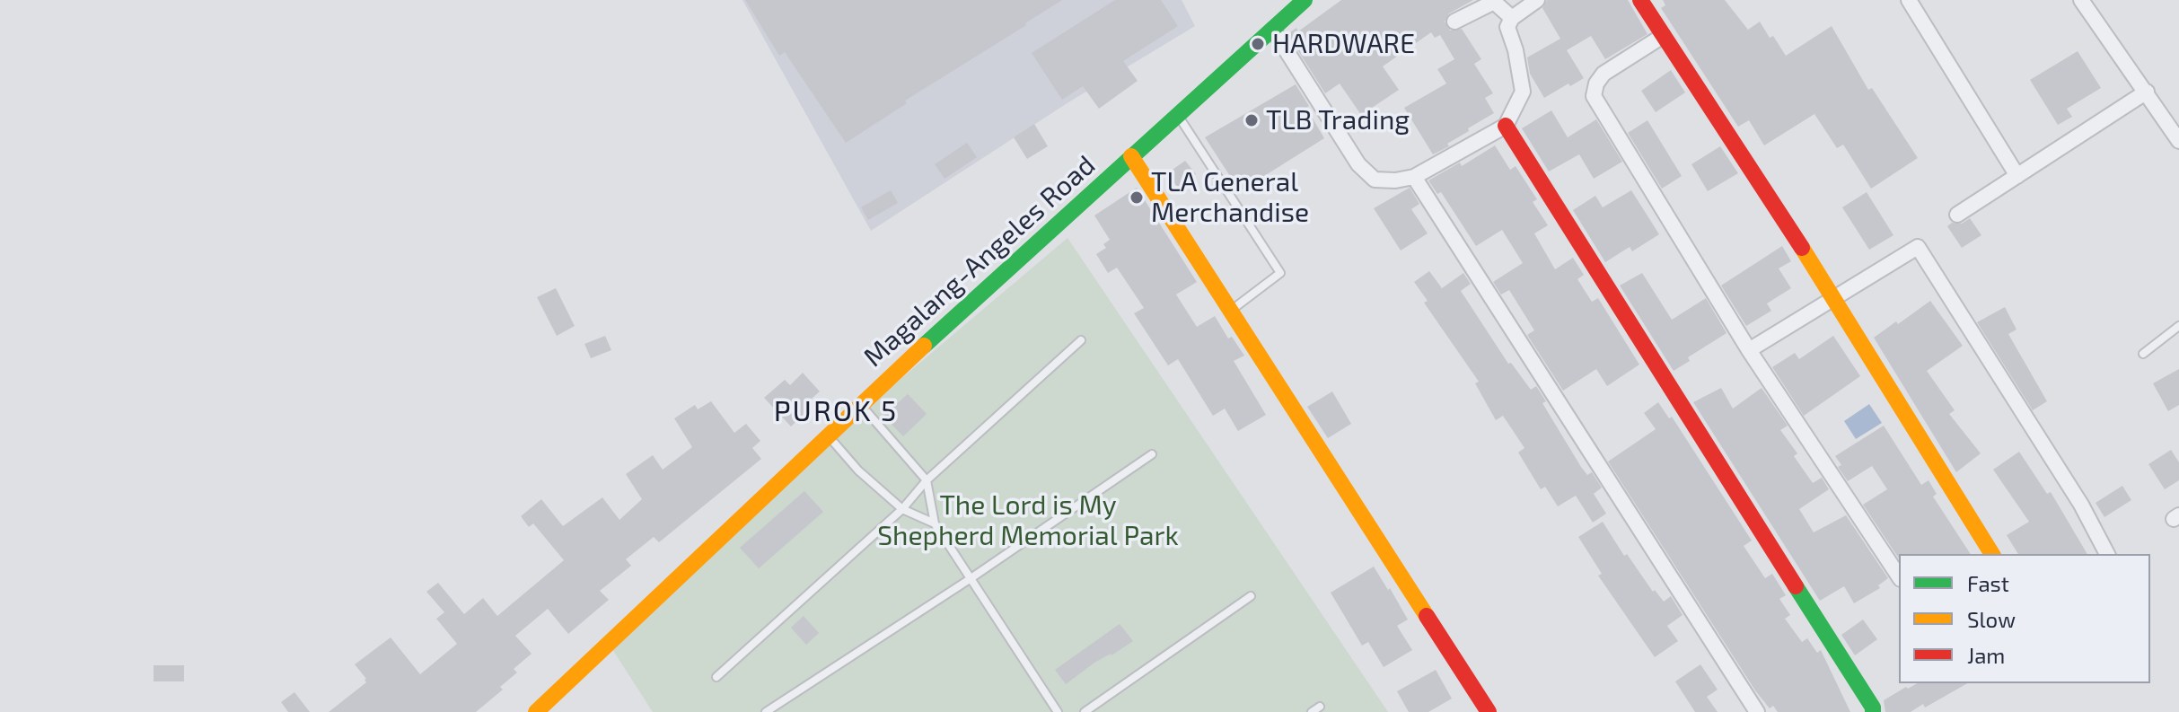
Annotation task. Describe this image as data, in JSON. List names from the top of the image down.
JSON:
{
  "streets": {
    "street": ["Magalang-Angeles Road"]
  },
  "districts": ["PUROK 5"],
  "parks": ["The Lord is My Shepherd Memorial Park"],
  "places": ["HARDWARE", "TLB Trading", "TLA General Merchandise"],
  "legend": ["Fast", "Slow", "Jam"]
}
